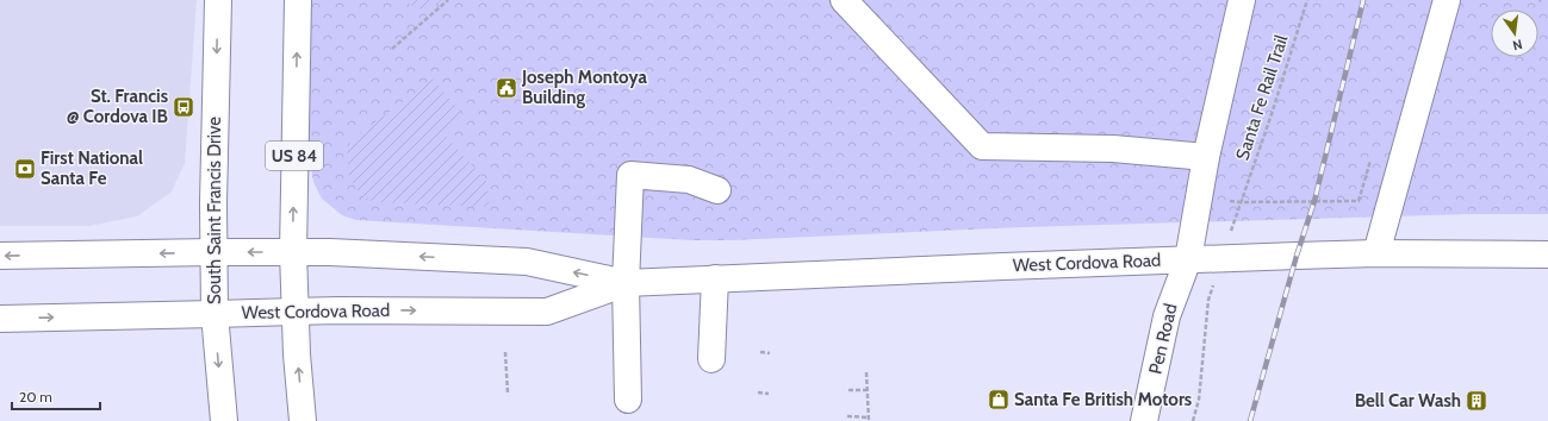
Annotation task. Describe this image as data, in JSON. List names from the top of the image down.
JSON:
{
  "streets": {
    "main road": [
      "US 84",
      "South Saint Francis Drive",
      "West Cordova Road",
      "Pen Road"
    ],
    "path": ["Santa Fe Rail Trail"]
  },
  "crossings": [
    ["US 84", "West Cordova Road"],
    ["South Saint Francis Drive", "West Cordova Road"],
    ["West Cordova Road", "Pen Road"]
  ],
  "places": {
    "public building": ["Joseph Montoya Building"],
    "bus stop": ["St. Francis @ Cordova IB"],
    "bank": ["First National Santa Fe"],
    "shop": ["Santa Fe British Motors"],
    "building": ["Bell Car Wash"]
  },
  "scale_bar": "20 m",
  "north": "bottom"
}
